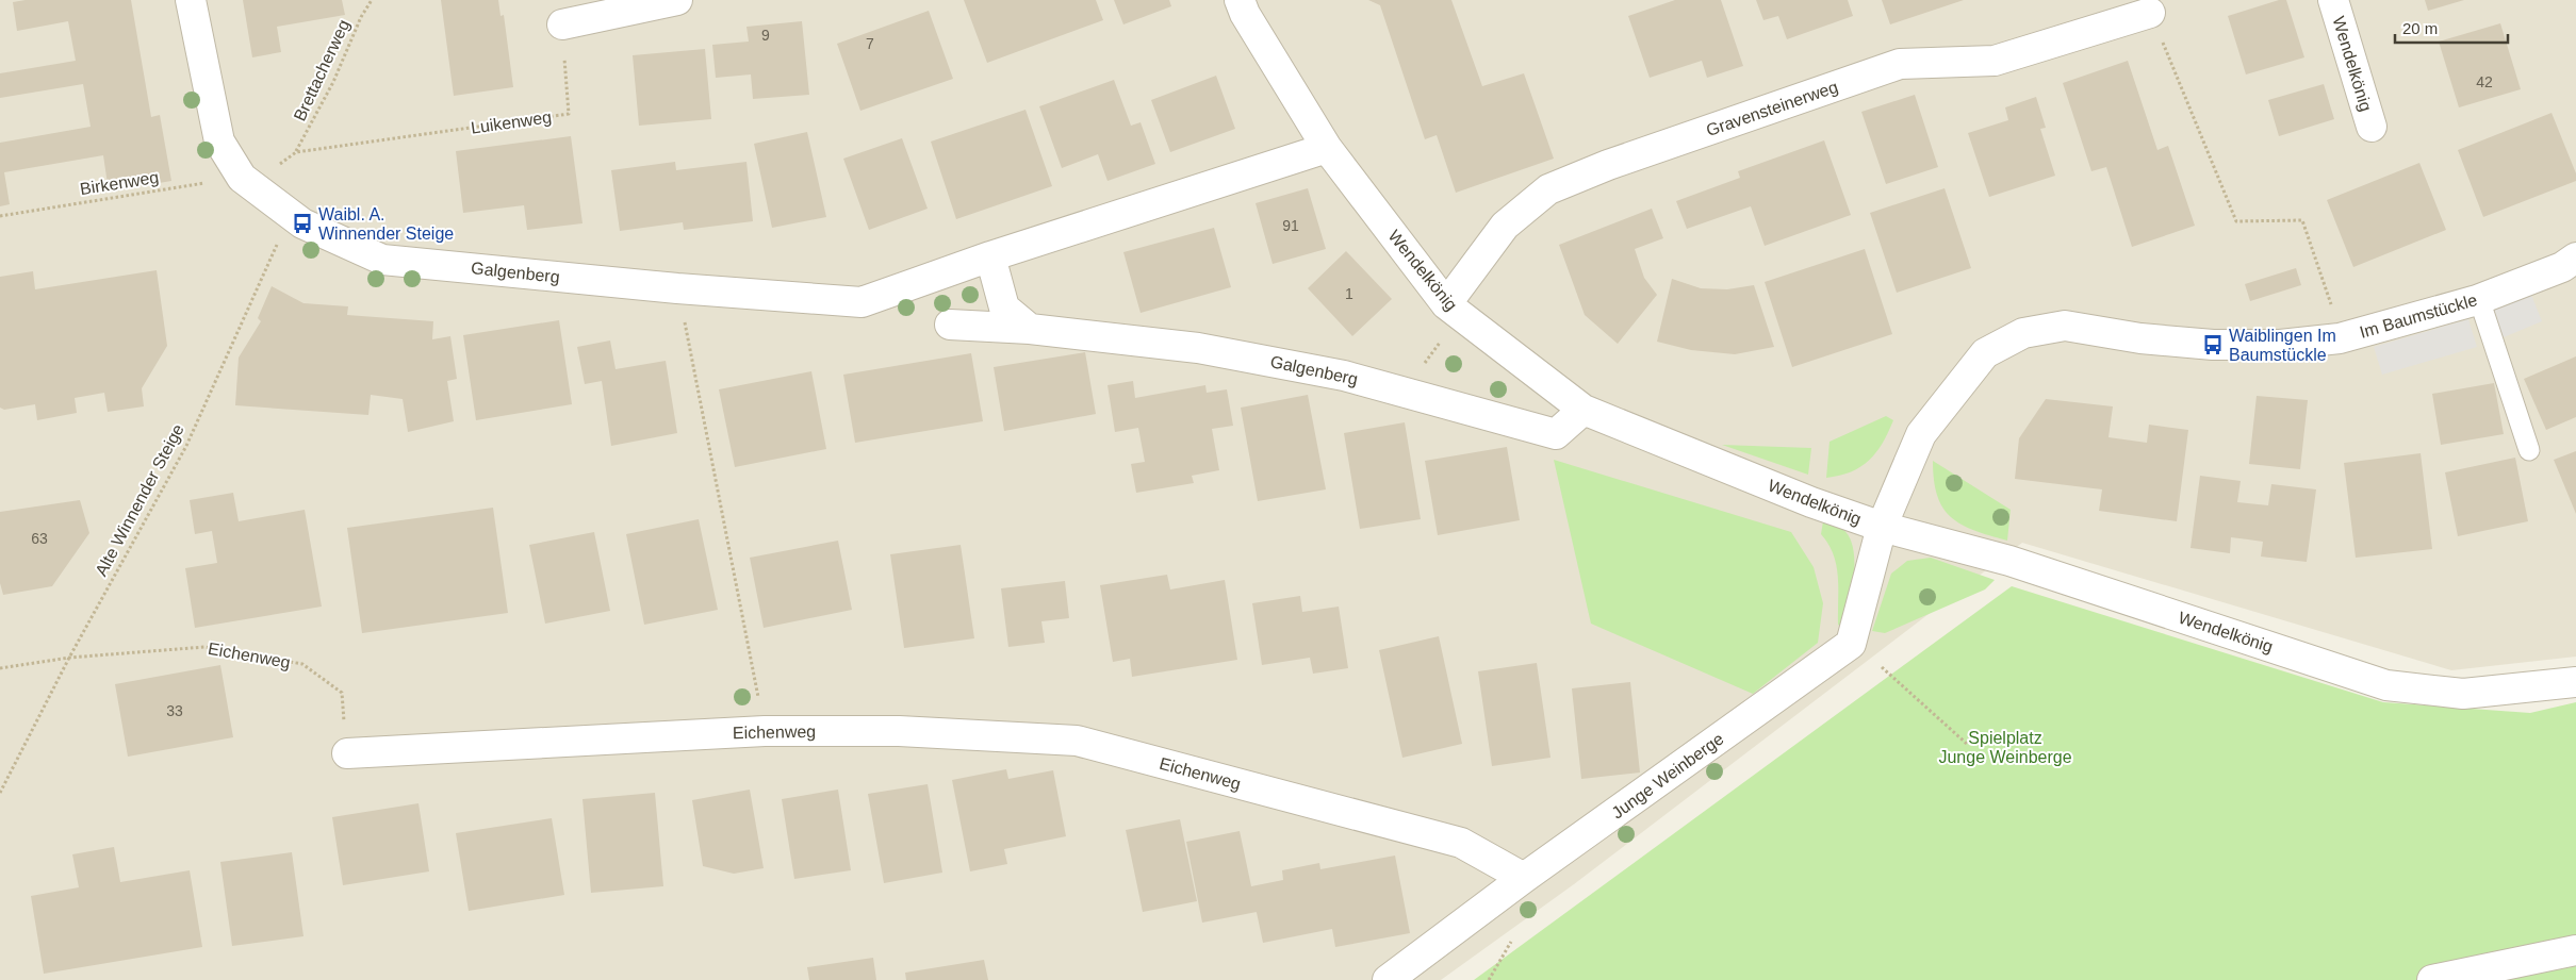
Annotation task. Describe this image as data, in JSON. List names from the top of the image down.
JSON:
{
  "streets": {
    "street": [
      "Wendelkönig",
      "Gravensteinerweg",
      "Galgenberg",
      "Im Baumstückle",
      "Eichenweg",
      "Junge Weinberge"
    ],
    "path": [
      "Brettacherweg",
      "Luikenweg",
      "Birkenweg",
      "Alte Winnender Steige"
    ]
  },
  "crossings": [
    ["Wendelkönig", "Gravensteinerweg"],
    ["Wendelkönig", "Galgenberg"],
    ["Wendelkönig", "Im Baumstückle"],
    ["Wendelkönig", "Junge Weinberge"],
    ["Brettacherweg", "Luikenweg"],
    ["Birkenweg", "Galgenberg"],
    ["Galgenberg", "Alte Winnender Steige"],
    ["Im Baumstückle", "Junge Weinberge"],
    ["Alte Winnender Steige", "Eichenweg"],
    ["Eichenweg", "Junge Weinberge"]
  ],
  "parks": ["Spielplatz Junge Weinberge"],
  "places": {
    "bus stop": ["Waibl. A. Winnender Steige", "Waiblingen Im Baumstückle"]
  },
  "house_numbers": [
    "9",
    "7",
    "42",
    "91",
    "1",
    "63",
    "33"
  ],
  "scale_bar": "20 m"
}
